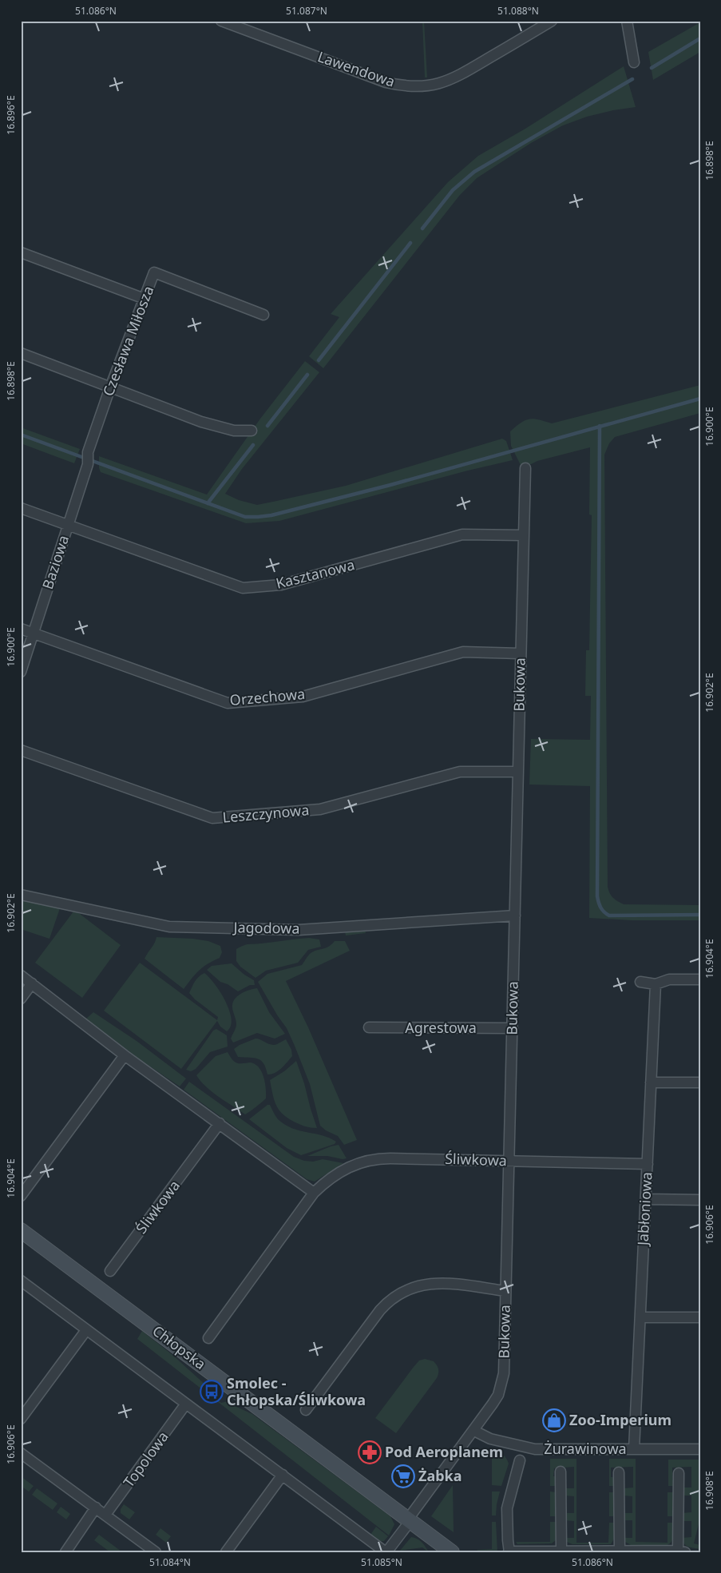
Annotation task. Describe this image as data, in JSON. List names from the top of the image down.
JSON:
{
  "streets": {
    "street": [
      "Lawendowa",
      "Czesława Miłosza",
      "Baziowa",
      "Kasztanowa",
      "Bukowa",
      "Orzechowa",
      "Leszczynowa",
      "Jagodowa",
      "Agrestowa",
      "Śliwkowa",
      "Jabłoniowa",
      "Chłopska",
      "Żurawinowa",
      "Topolowa"
    ]
  },
  "crossings": [
    ["Czesława Miłosza", "Baziowa"],
    ["Baziowa", "Kasztanowa"],
    ["Baziowa", "Orzechowa"],
    ["Kasztanowa", "Bukowa"],
    ["Bukowa", "Orzechowa"],
    ["Bukowa", "Leszczynowa"],
    ["Bukowa", "Jagodowa"],
    ["Bukowa", "Agrestowa"],
    ["Bukowa", "Śliwkowa"],
    ["Bukowa", "Chłopska"],
    ["Bukowa", "Żurawinowa"],
    ["Śliwkowa", "Jabłoniowa"],
    ["Jabłoniowa", "Żurawinowa"]
  ],
  "places": {
    "bus stop": ["Smolec - Chłopska/Śliwkowa"],
    "shop": ["Zoo-Imperium"],
    "pharmacy": ["Pod Aeroplanem"],
    "supermarket": ["Żabka"]
  },
  "coordinates": [
    "51.086°N",
    "51.087°N",
    "51.088°N",
    "16.896°E",
    "16.898°E",
    "16.900°E",
    "16.902°E",
    "16.904°E",
    "16.906°E",
    "16.908°E",
    "51.084°N",
    "51.085°N"
  ]
}
